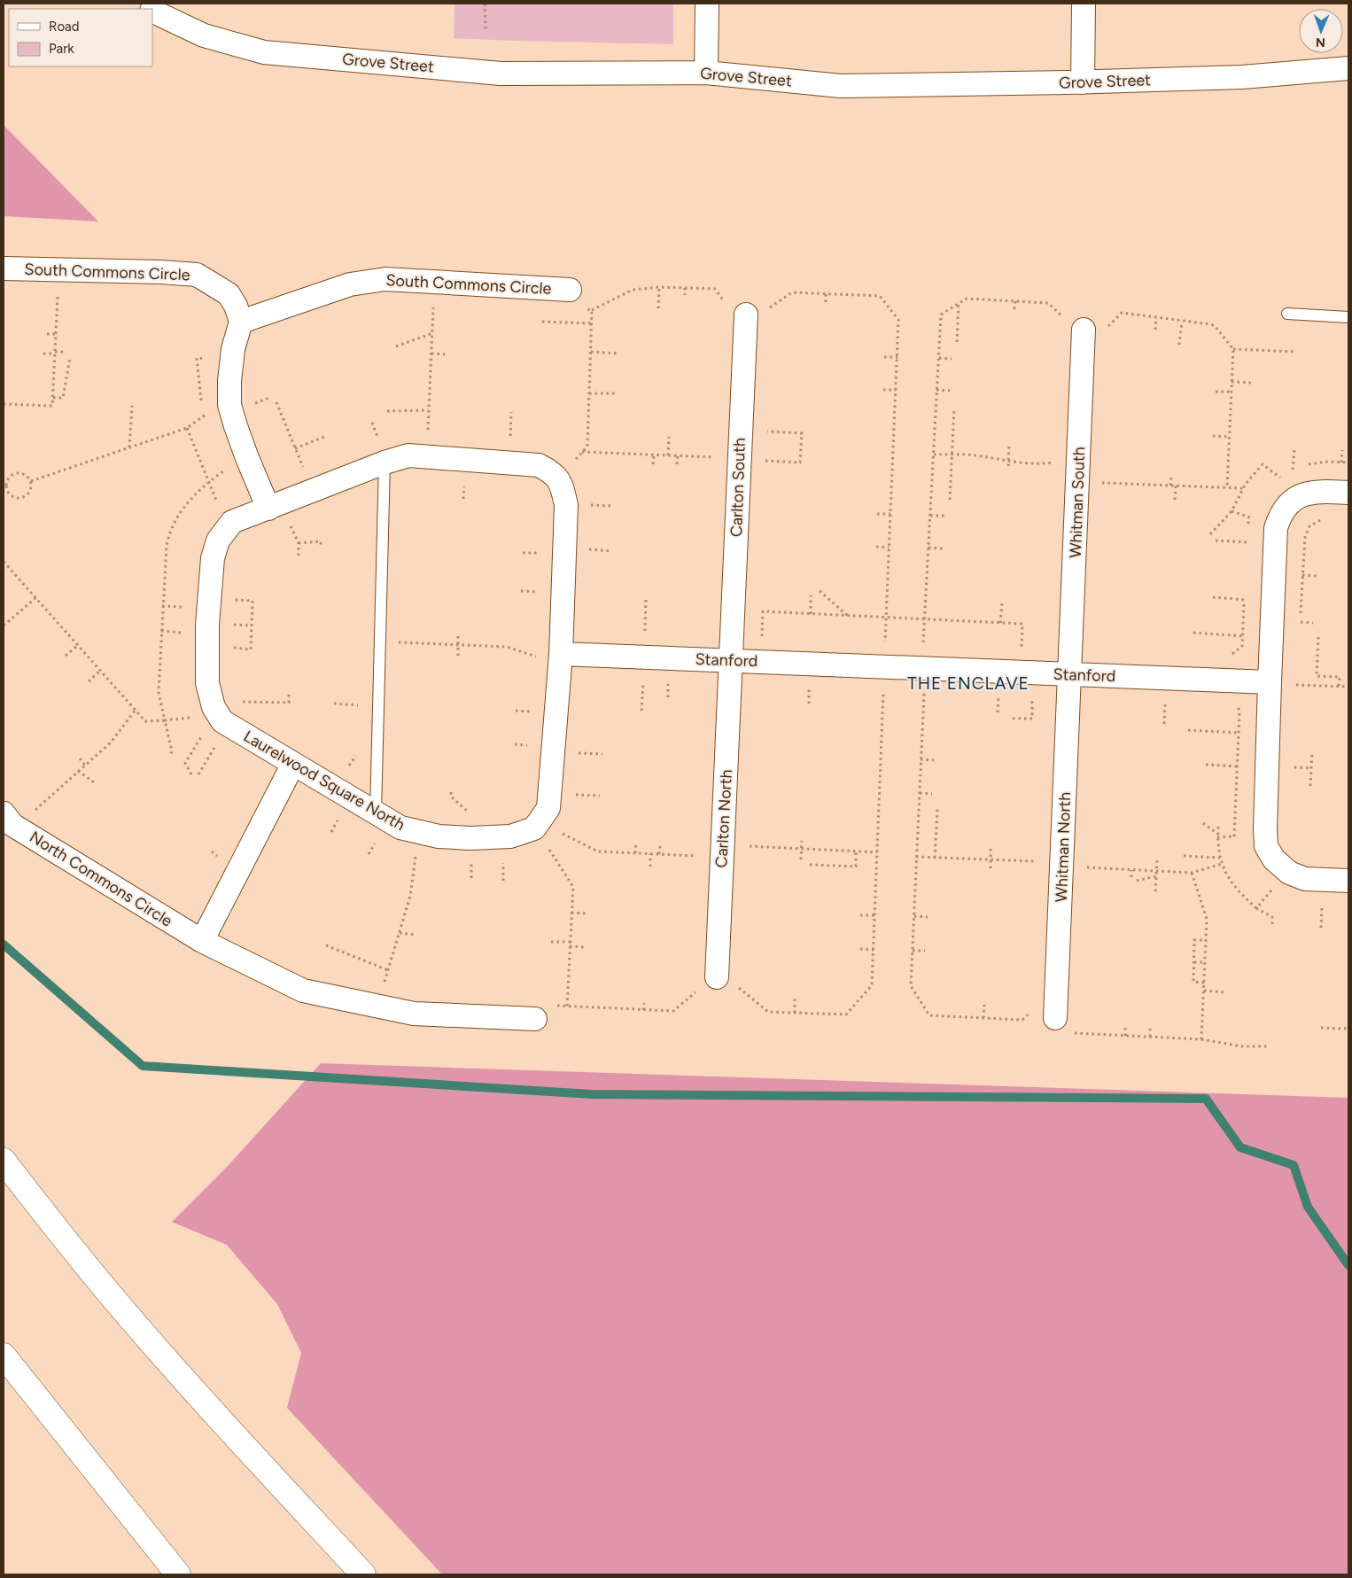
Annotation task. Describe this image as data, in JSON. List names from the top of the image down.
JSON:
{
  "streets": {
    "street": [
      "Grove Street",
      "South Commons Circle",
      "Carlton South",
      "Whitman South",
      "Stanford",
      "Laurelwood Square North",
      "Carlton North",
      "Whitman North",
      "North Commons Circle"
    ]
  },
  "crossings": [
    ["Carlton South", "Stanford"],
    ["Carlton South", "Carlton North"],
    ["Whitman South", "Stanford"],
    ["Whitman South", "Whitman North"],
    ["Stanford", "Laurelwood Square North"],
    ["Stanford", "Carlton North"],
    ["Stanford", "Whitman North"]
  ],
  "districts": ["THE ENCLAVE"],
  "legend": ["Road", "Park"],
  "north": "bottom"
}
